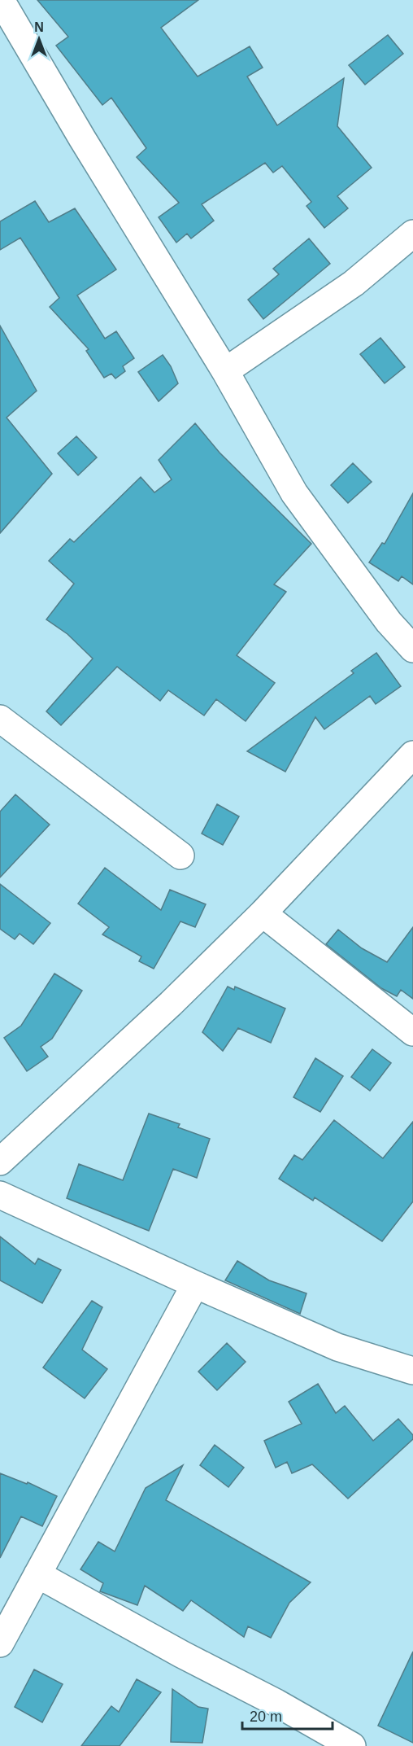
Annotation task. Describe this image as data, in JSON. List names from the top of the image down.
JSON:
{
  "scale_bar": "20 m",
  "north": "top"
}
